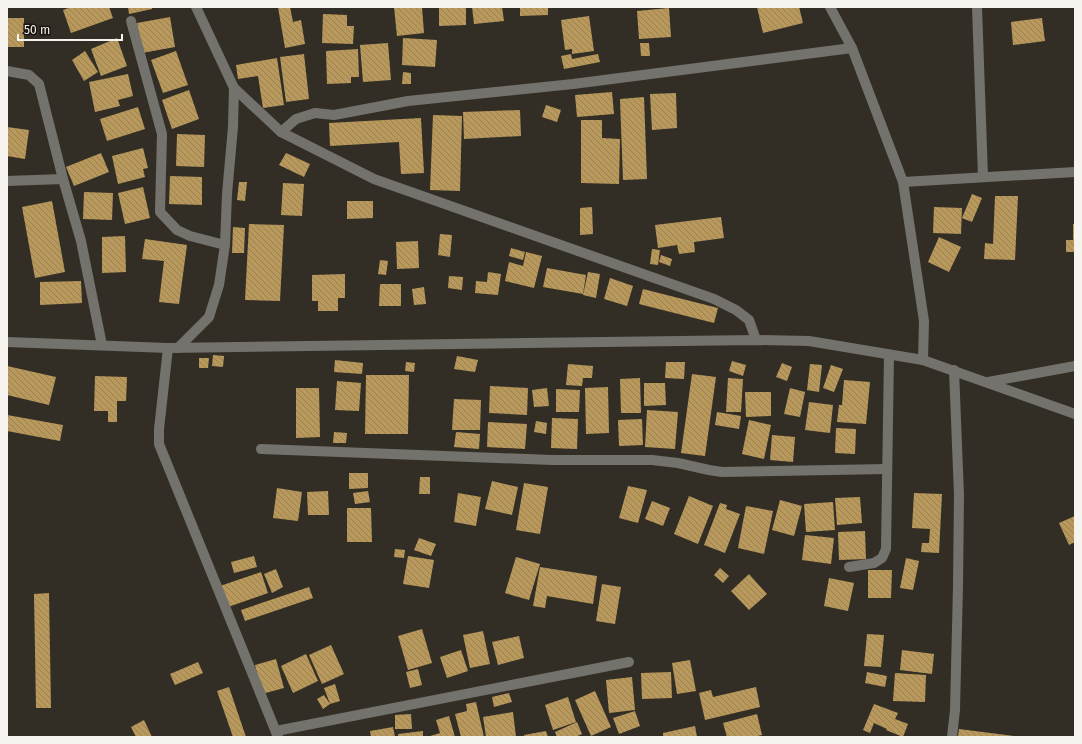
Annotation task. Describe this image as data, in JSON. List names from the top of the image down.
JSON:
{
  "scale_bar": "50 m"
}
